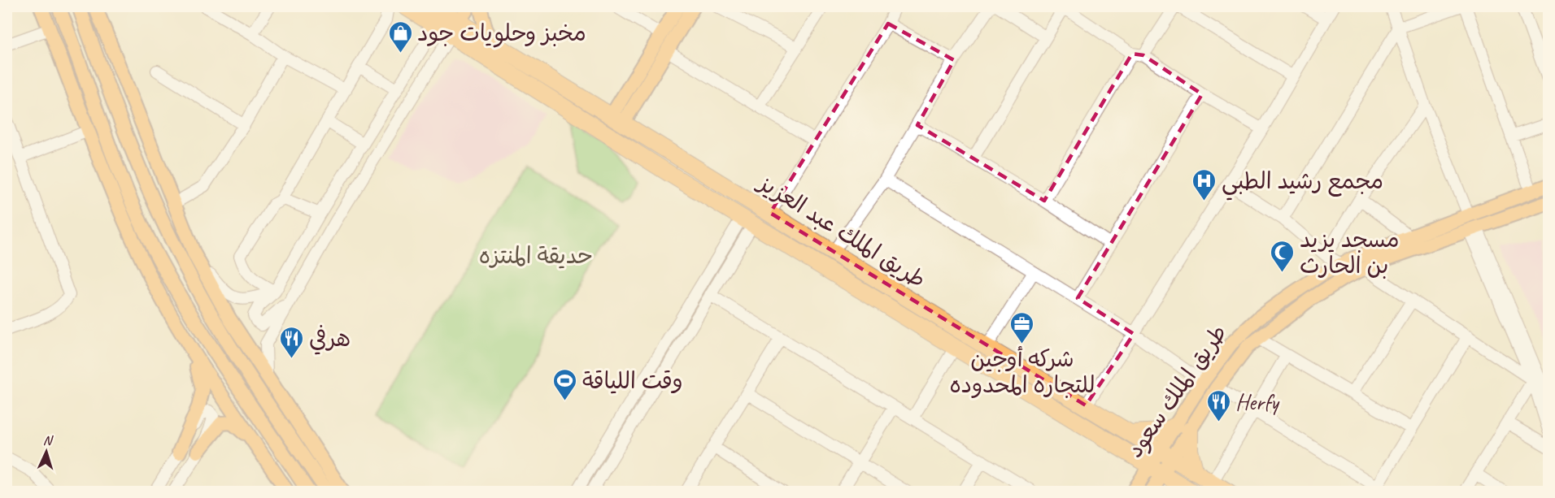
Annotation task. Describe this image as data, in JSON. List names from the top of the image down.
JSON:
{
  "streets": {
    "highway": ["طريق الملك عبد العزيز"],
    "main road": ["طريق الملك سعود"]
  },
  "crossings": [
    ["طريق الملك عبد العزيز", "طريق الملك سعود"]
  ],
  "parks": ["حديقة المنتزه"],
  "places": {
    "shop": ["مخبز وحلويات جود"],
    "hospital": ["مجمع رشيد الطبي"],
    "mosque": ["مسجد يزيد بن الحارث"],
    "office": ["شركه أوجين للتجاره المحدوده"],
    "restaurant": ["هرفي", "Herfy"],
    "sports": ["وقت اللياقة"]
  },
  "north": "top"
}
